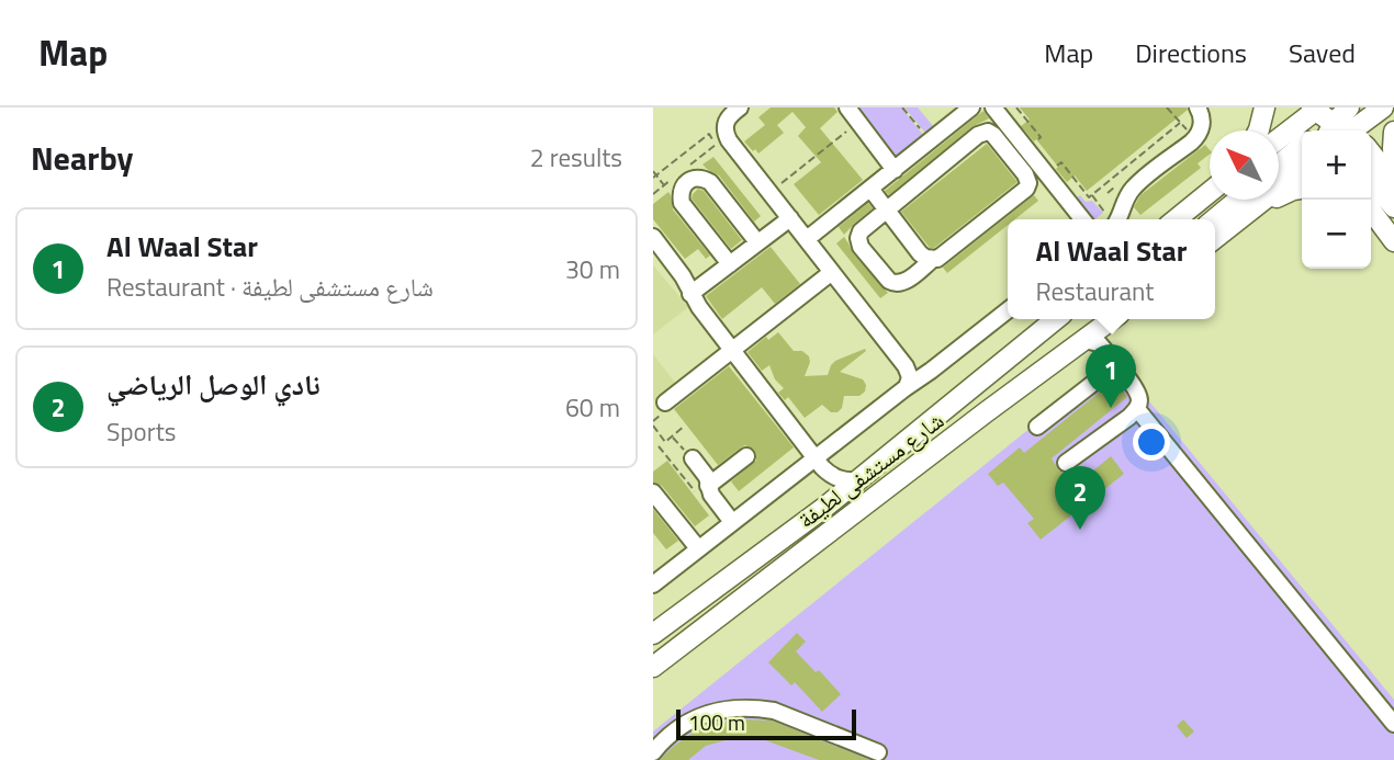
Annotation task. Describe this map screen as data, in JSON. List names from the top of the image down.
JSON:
{
  "streets": {
    "main road": ["شارع مستشفى لطيفة"]
  },
  "scale_bar": "100 m",
  "north": "top left",
  "page": {
    "header": "Map",
    "nav": ["Map", "Directions", "Saved"],
    "heading": ["Nearby", "2 results"],
    "map_buttons": ["+", "−"],
    "list": [
      {
        "mark": "1",
        "name": "Al Waal Star",
        "note": "Restaurant · شارع مستشفى لطيفة",
        "value": "30 m"
      },
      {
        "mark": "2",
        "name": "نادي الوصل الرياضي",
        "note": "Sports",
        "value": "60 m"
      }
    ],
    "popup": ["Al Waal Star", "Restaurant"],
    "pins": ["1", "2"],
    "scale": "100 m"
  }
}
